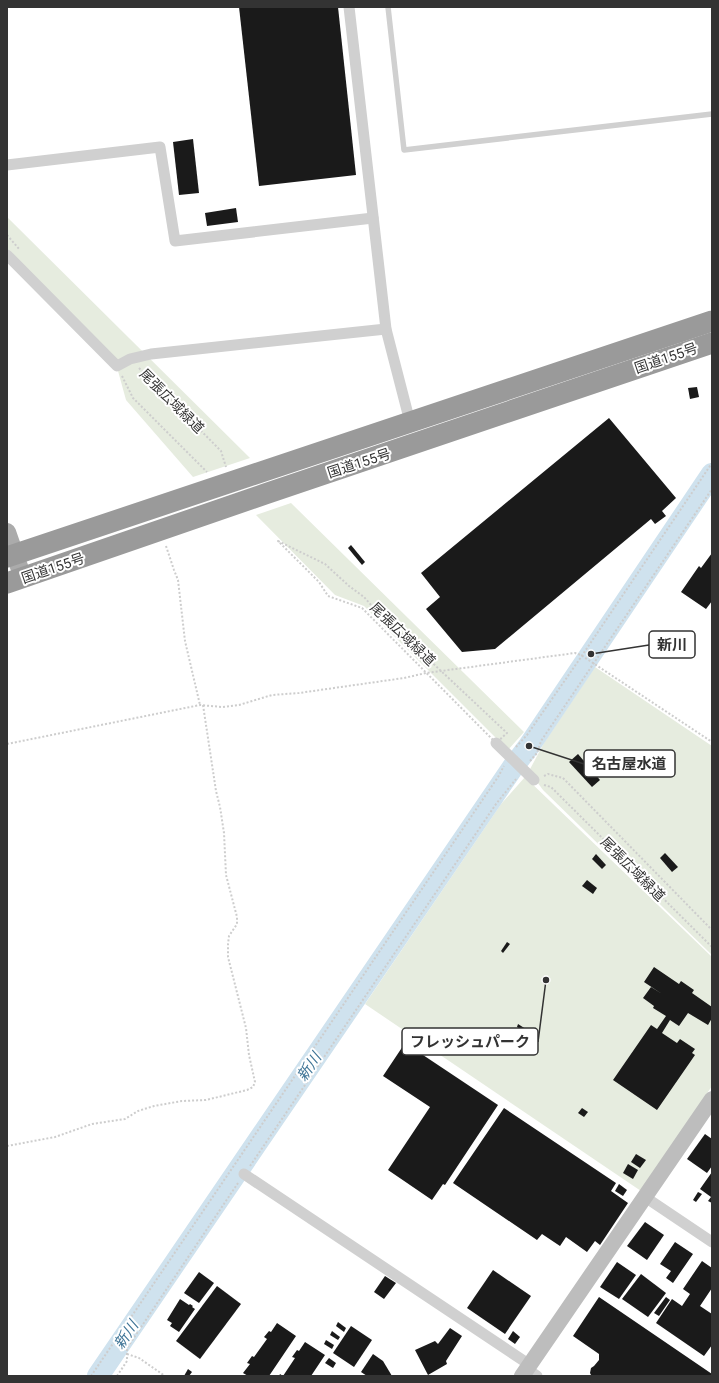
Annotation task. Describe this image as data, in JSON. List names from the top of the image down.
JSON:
{
  "streets": {
    "highway": ["国道155号"],
    "path": ["尾張広域緑道"]
  },
  "water": ["新川"],
  "places": ["新川", "名古屋水道", "フレッシュパーク"]
}
